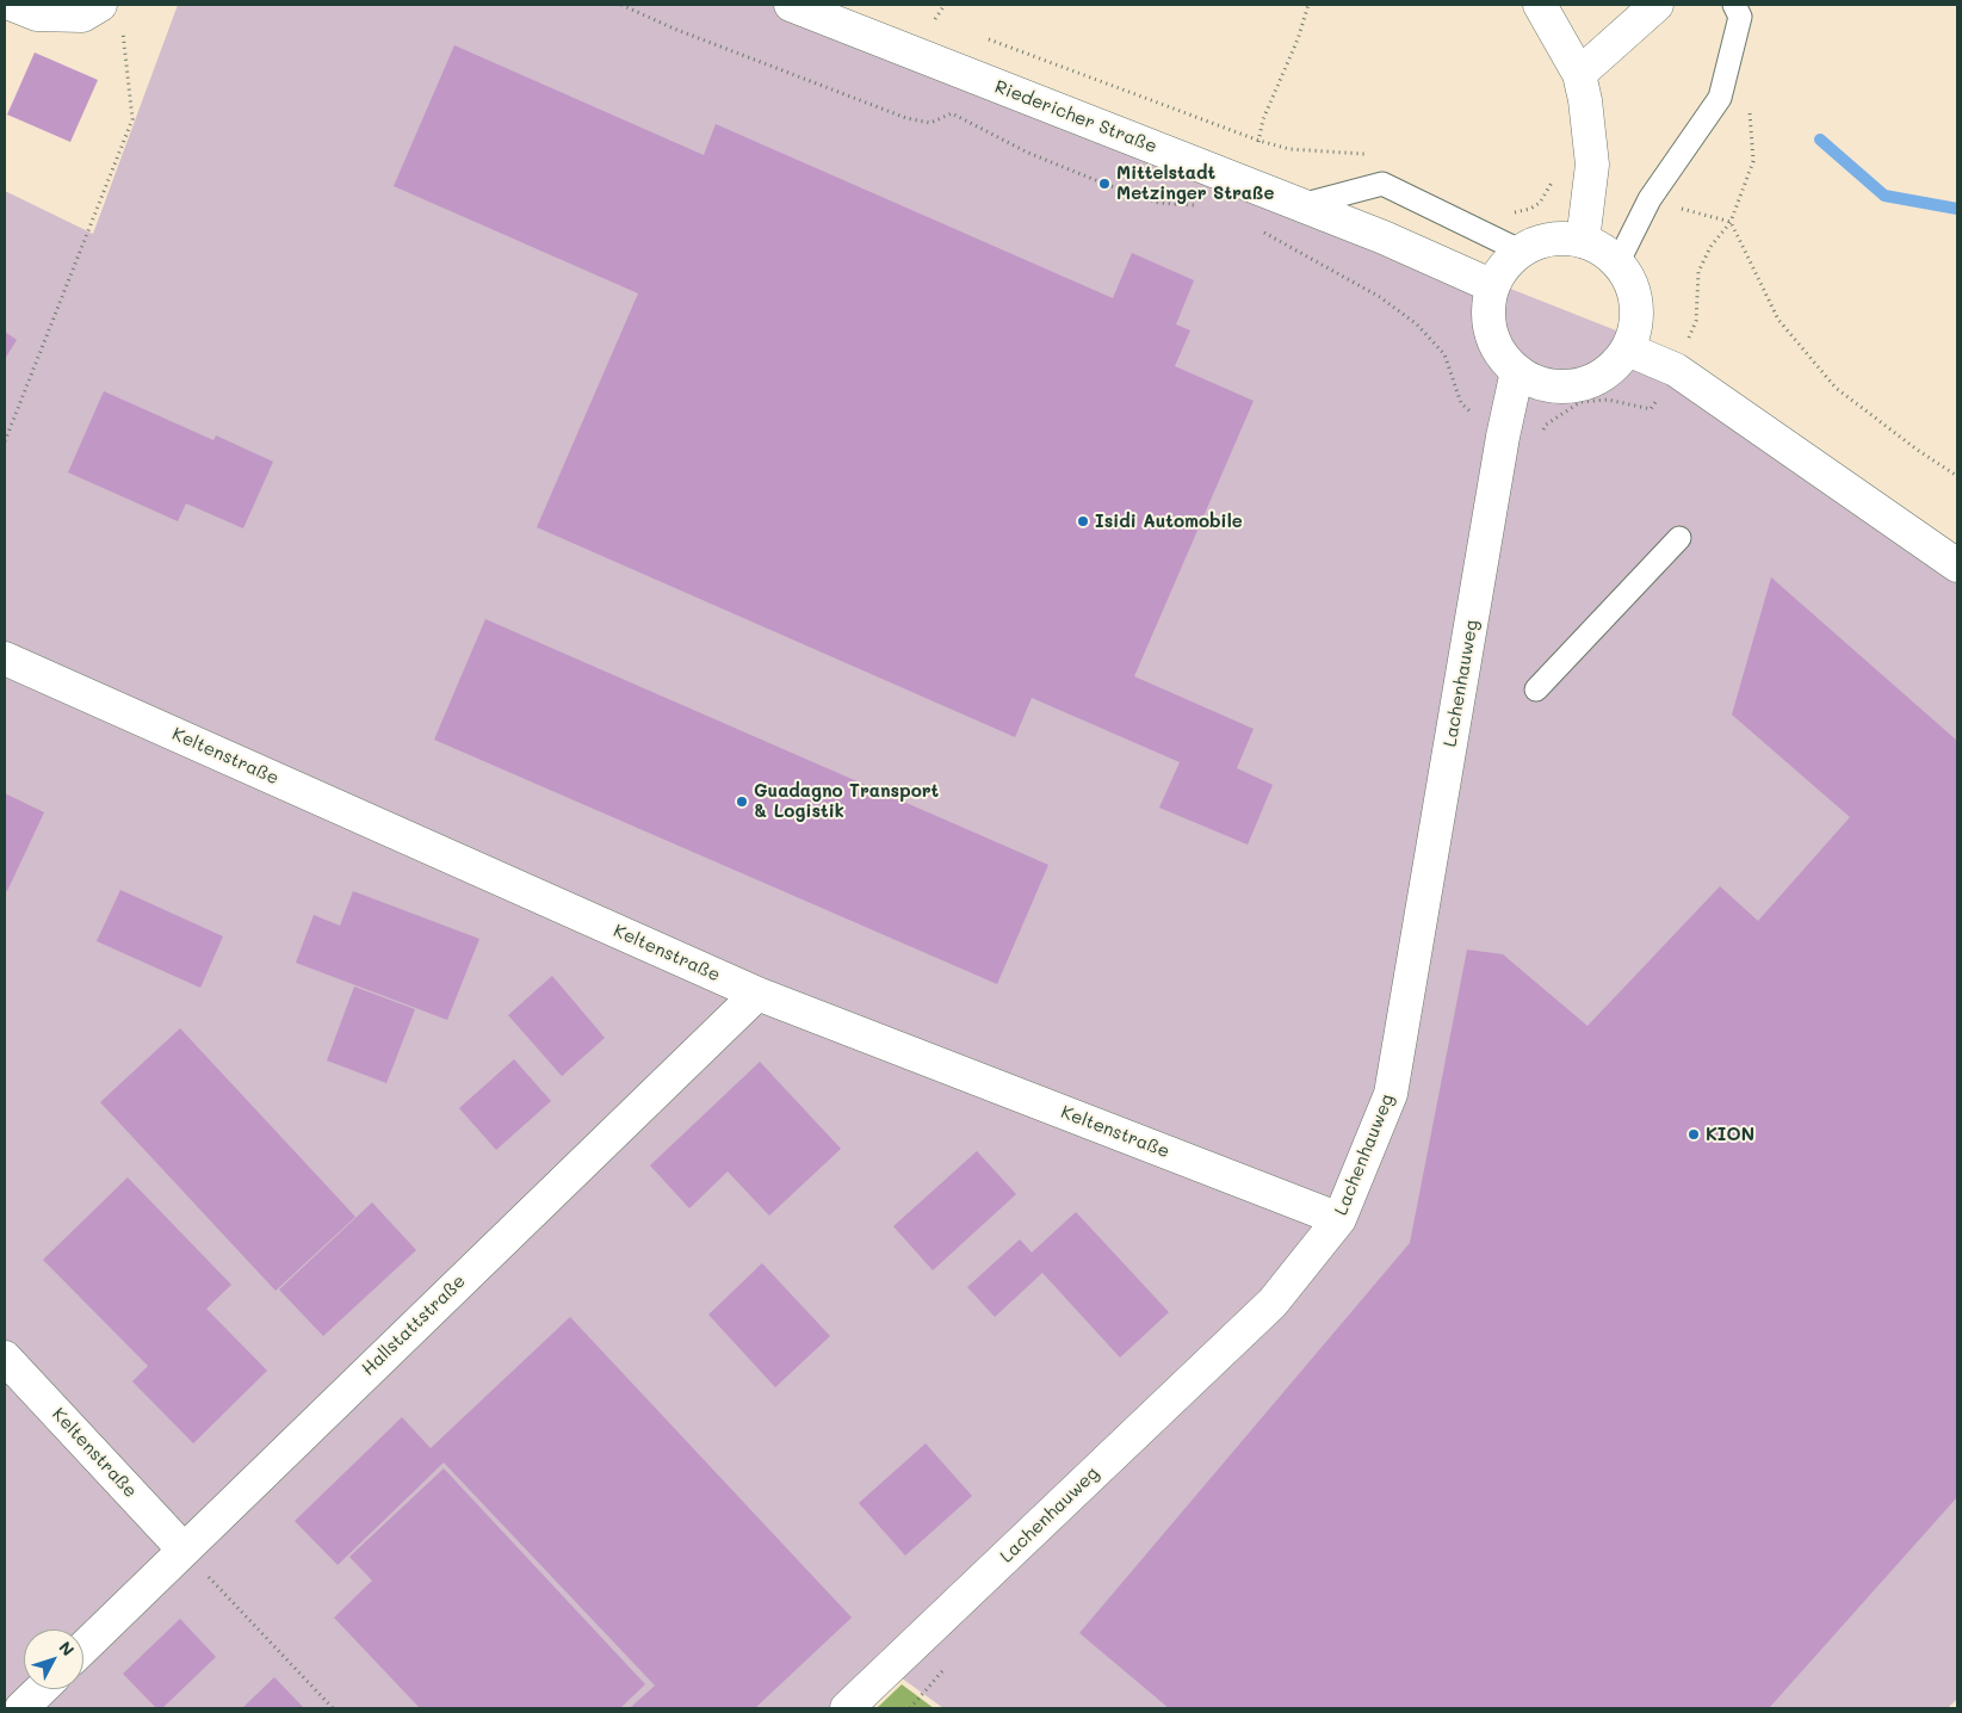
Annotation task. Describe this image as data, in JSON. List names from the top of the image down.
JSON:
{
  "streets": {
    "street": [
      "Riedericher Straße",
      "Lachenhauweg",
      "Keltenstraße",
      "Hallstattstraße"
    ]
  },
  "crossings": [
    ["Riedericher Straße", "Lachenhauweg"],
    ["Lachenhauweg", "Keltenstraße"],
    ["Keltenstraße", "Hallstattstraße"]
  ],
  "places": [
    "Mittelstadt Metzinger Straße",
    "Isidi Automobile",
    "Guadagno Transport & Logistik",
    "KION"
  ],
  "north": "top right"
}
